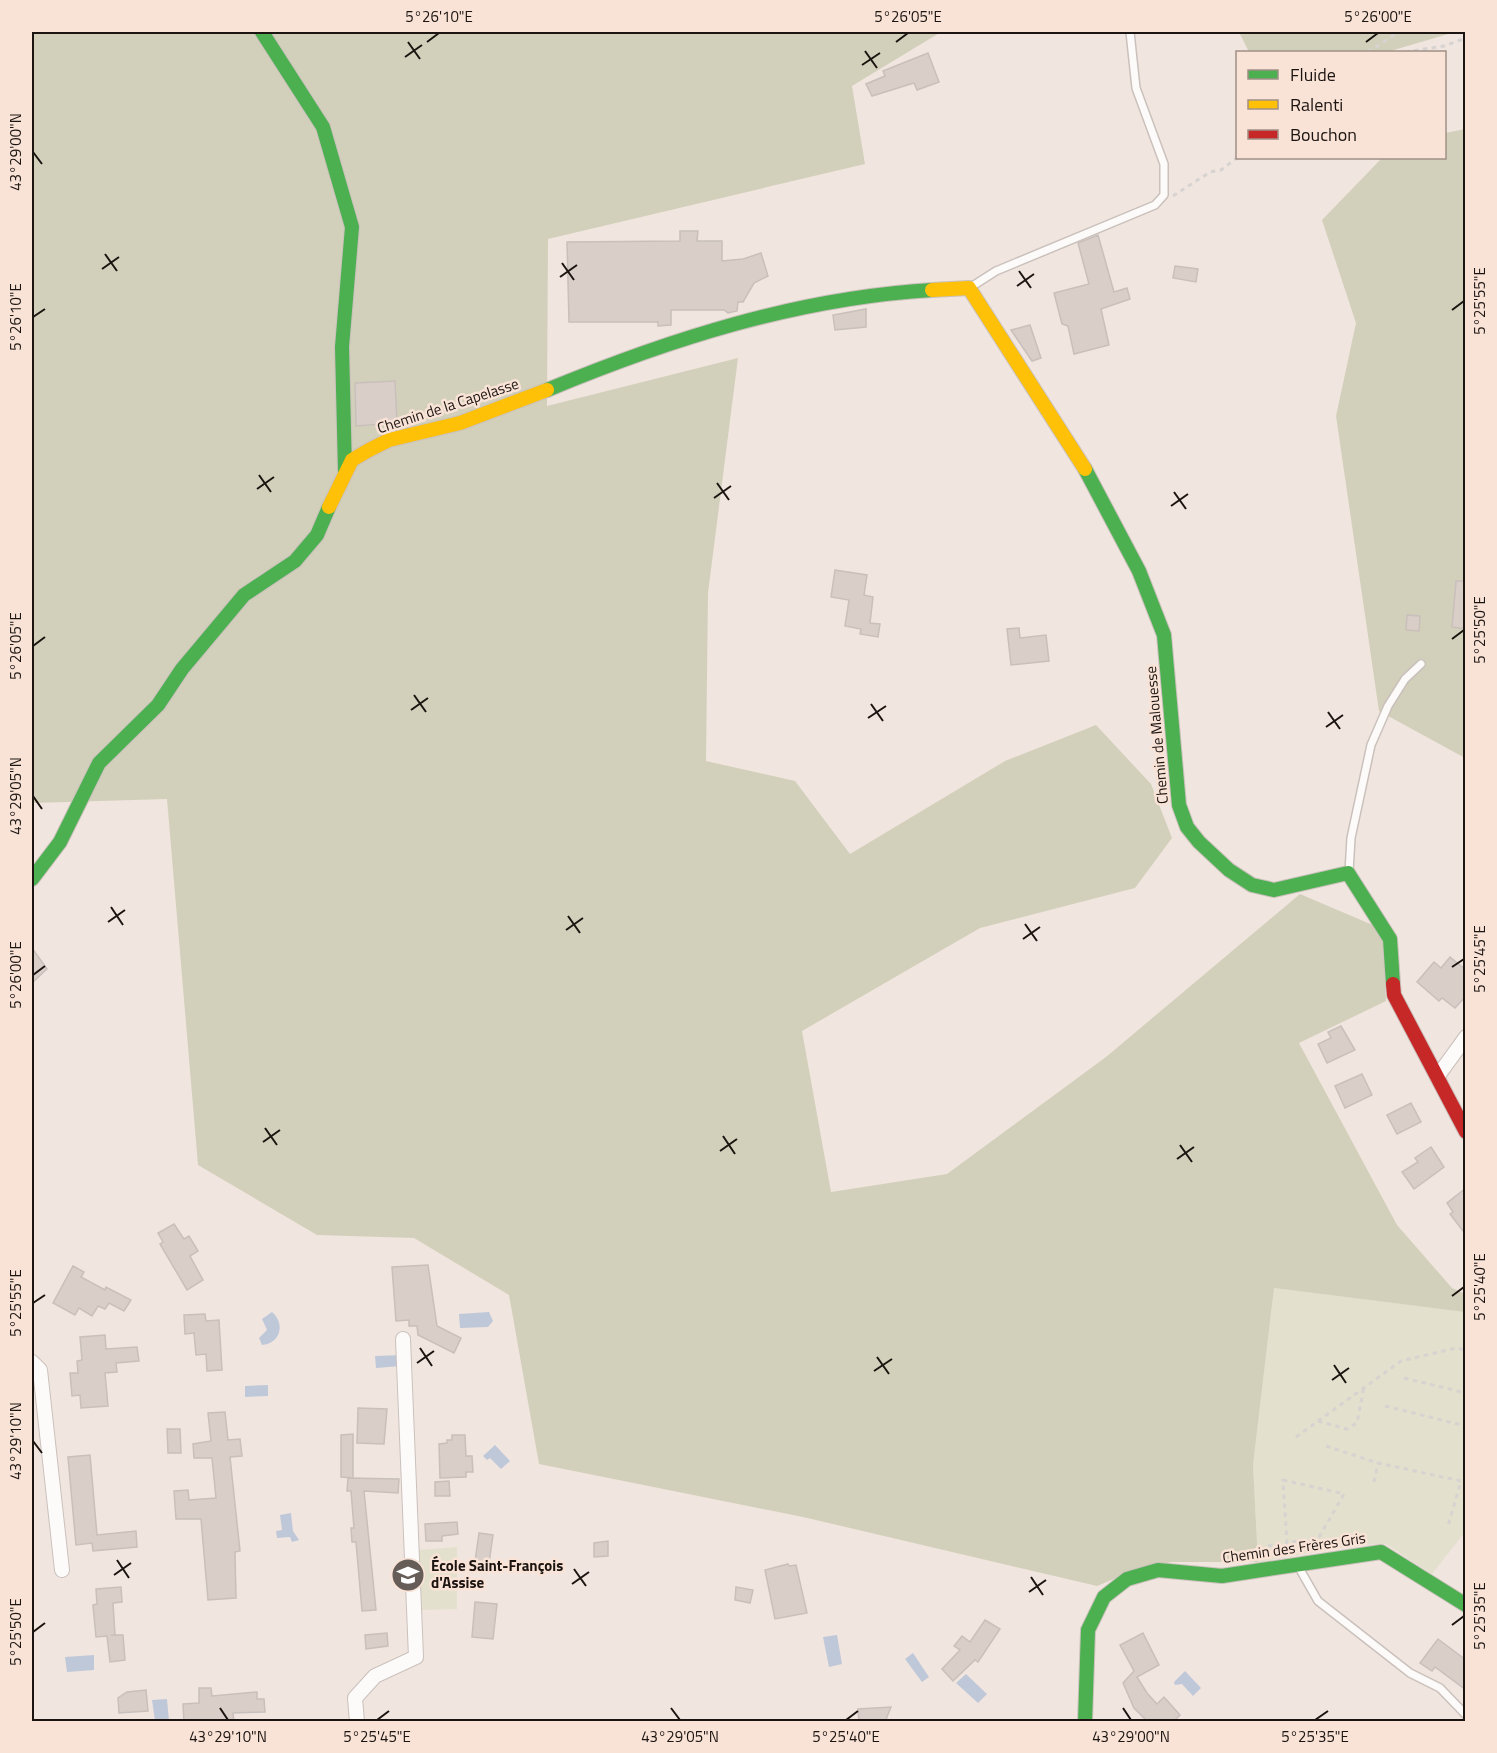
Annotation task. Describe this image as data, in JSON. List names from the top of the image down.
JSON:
{
  "streets": {
    "street": ["Chemin de la Capelasse", "Chemin de Malouesse", "Chemin des Frères Gris"]
  },
  "crossings": [
    ["Chemin de la Capelasse", "Chemin de Malouesse"]
  ],
  "places": {
    "school or university": ["École Saint-François d'Assise"]
  },
  "legend": ["Fluide", "Ralenti", "Bouchon"],
  "coordinates": [
    "5°26'10\"E",
    "5°26'05\"E",
    "5°26'00\"E",
    "43°29'00\"N",
    "5°25'55\"E",
    "5°25'50\"E",
    "43°29'05\"N",
    "5°25'45\"E",
    "5°25'40\"E",
    "43°29'10\"N",
    "5°25'35\"E"
  ]
}
